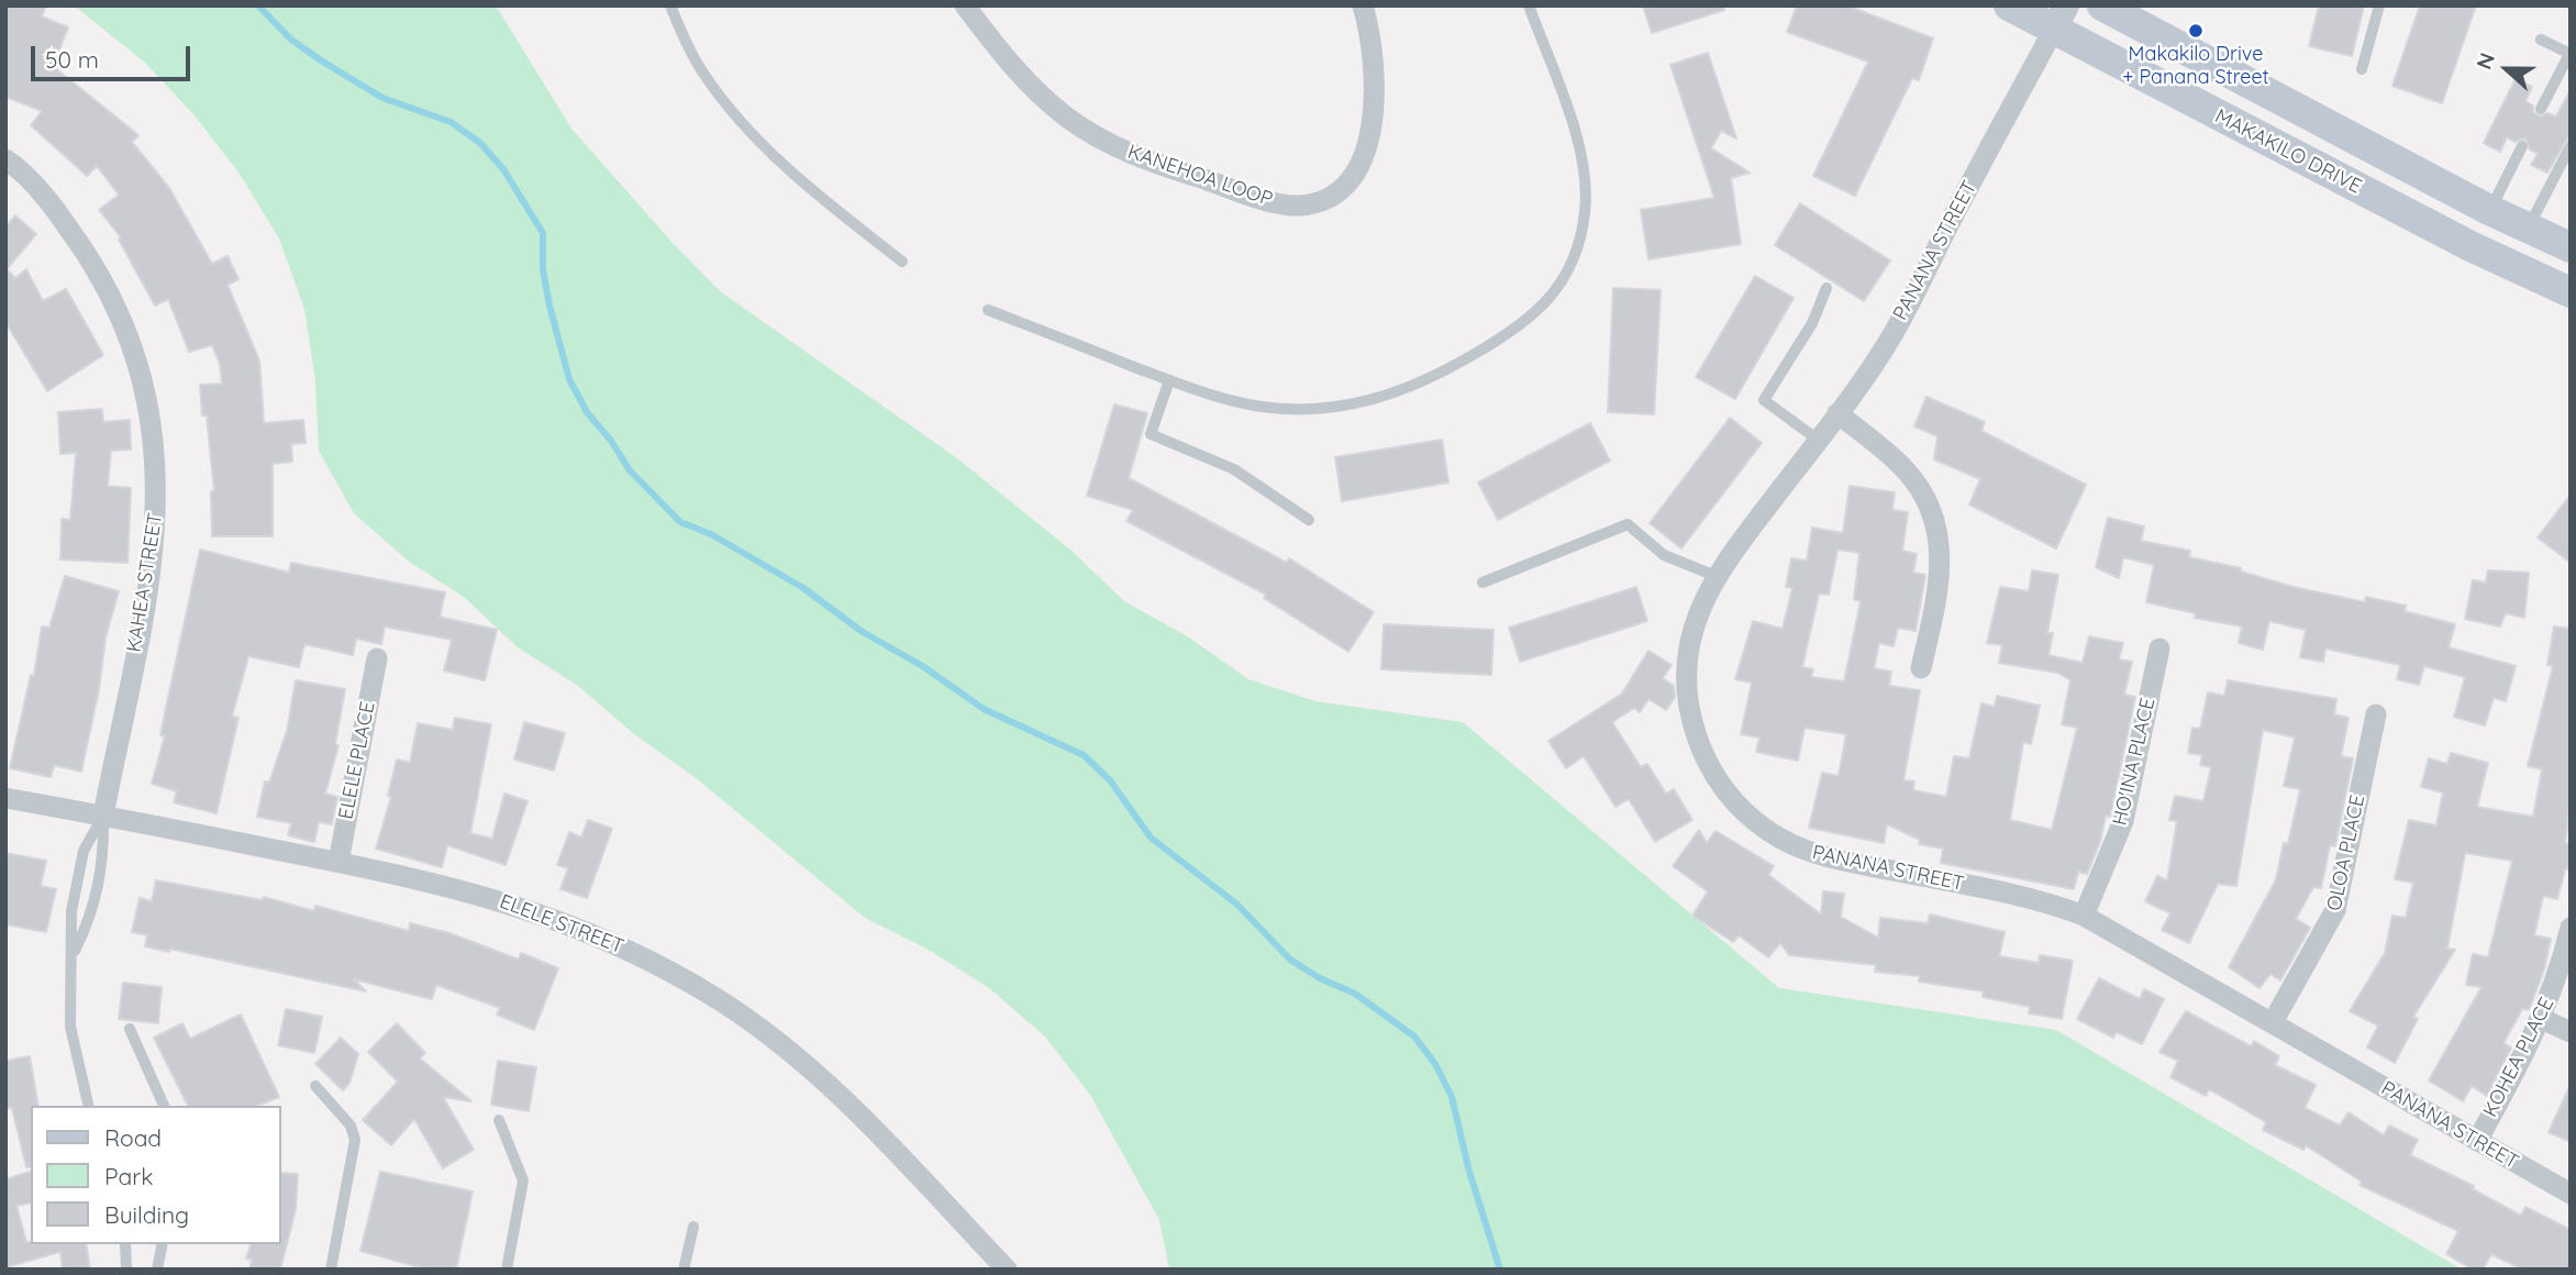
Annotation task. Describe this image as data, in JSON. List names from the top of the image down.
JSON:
{
  "streets": {
    "main road": ["MAKAKILO DRIVE"],
    "street": [
      "KANEHOA LOOP",
      "PANANA STREET",
      "KAHEA STREET",
      "ELELE PLACE",
      "HO'INA PLACE",
      "OLOA PLACE",
      "ELELE STREET",
      "KOHEA PLACE"
    ]
  },
  "crossings": [
    ["MAKAKILO DRIVE", "PANANA STREET"],
    ["PANANA STREET", "HO'INA PLACE"],
    ["PANANA STREET", "OLOA PLACE"],
    ["PANANA STREET", "KOHEA PLACE"],
    ["KAHEA STREET", "ELELE STREET"],
    ["ELELE PLACE", "ELELE STREET"]
  ],
  "places": ["Makakilo Drive + Panana Street"],
  "legend": ["Road", "Park", "Building"],
  "scale_bar": "50 m",
  "north": "left"
}
